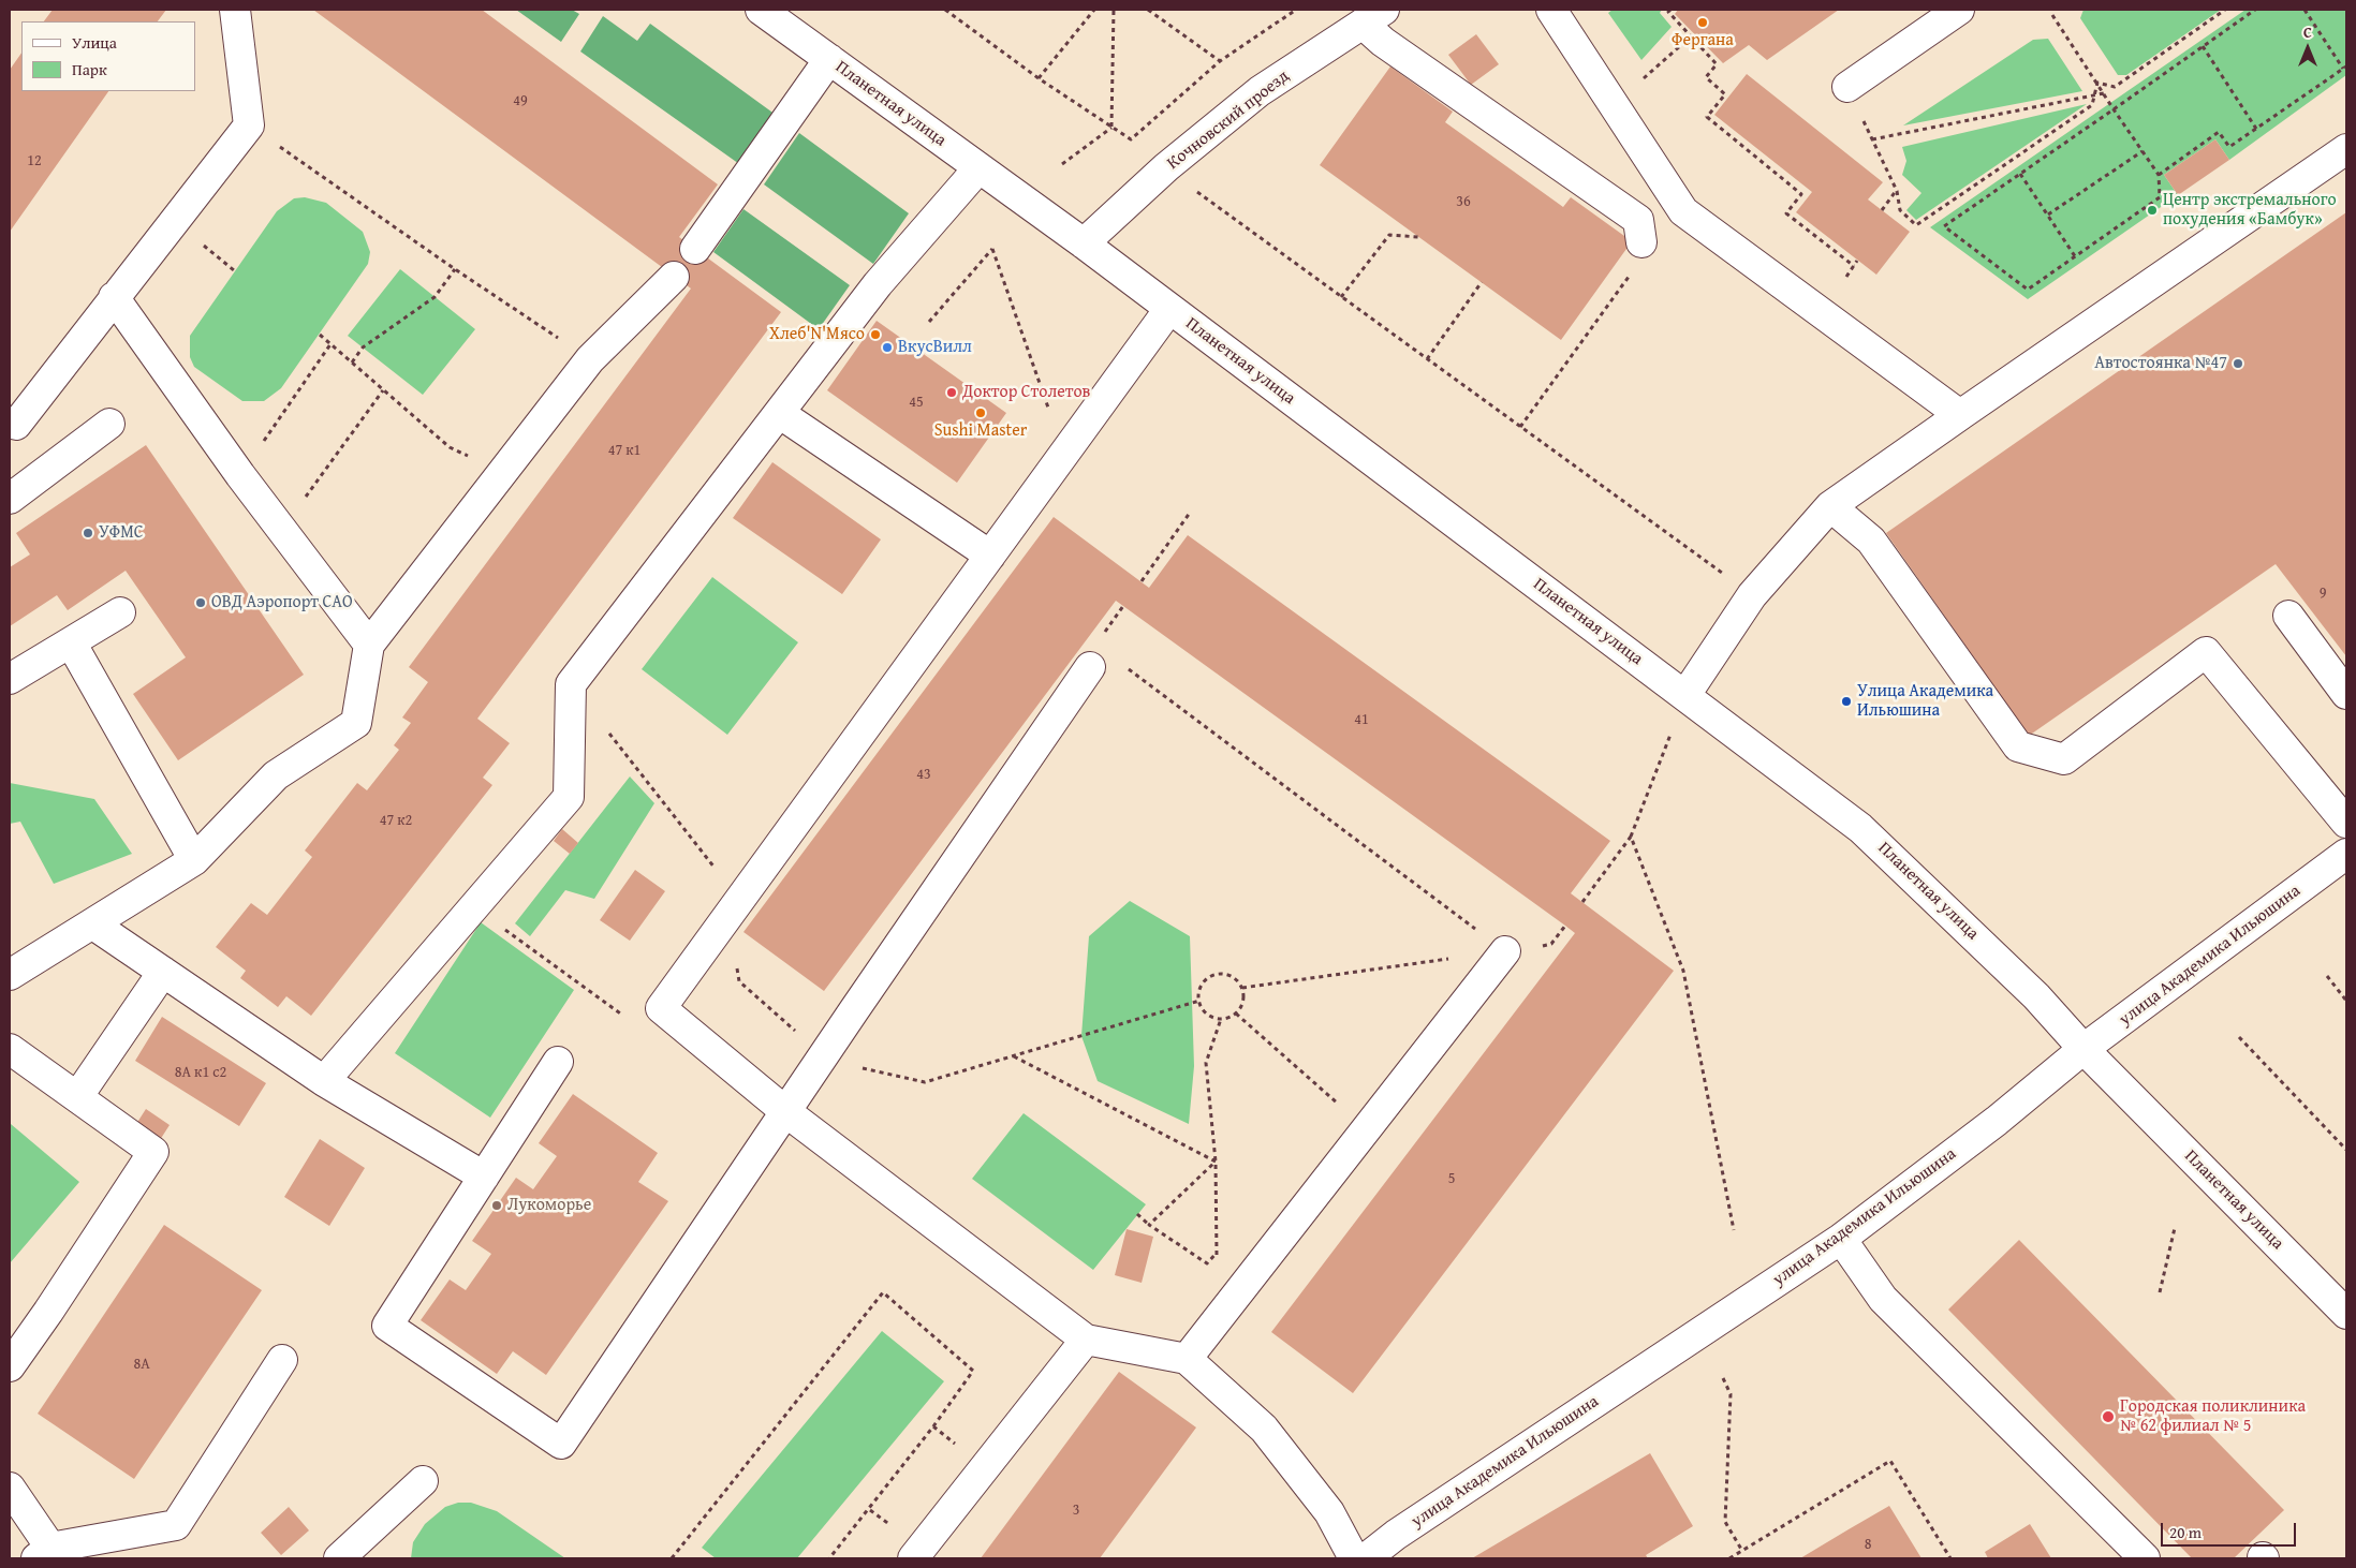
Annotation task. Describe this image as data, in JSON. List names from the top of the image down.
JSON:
{
  "streets": {
    "street": ["Планетная улица", "Кочновский проезд", "улица Академика Ильюшина"]
  },
  "crossings": [
    ["Планетная улица", "Кочновский проезд"],
    ["Планетная улица", "улица Академика Ильюшина"]
  ],
  "places": [
    "Фергана",
    "Центр экстремального похудения «Бамбук»",
    "Хлеб'N'Мясо",
    "ВкусВилл",
    "Автостоянка №47",
    "Доктор Столетов",
    "Sushi Master",
    "УФМС",
    "ОВД Аэропорт САО",
    "Улица Академика Ильюшина",
    "Лукоморье",
    "Городская поликлиника № 62 филиал № 5"
  ],
  "house_numbers": [
    "49",
    "12",
    "36",
    "45",
    "47 к1",
    "9",
    "41",
    "43",
    "47 к2",
    "8А к1 с2",
    "5",
    "8А",
    "3",
    "8"
  ],
  "legend": ["Улица", "Парк"],
  "scale_bar": "20 m",
  "north": "top"
}
